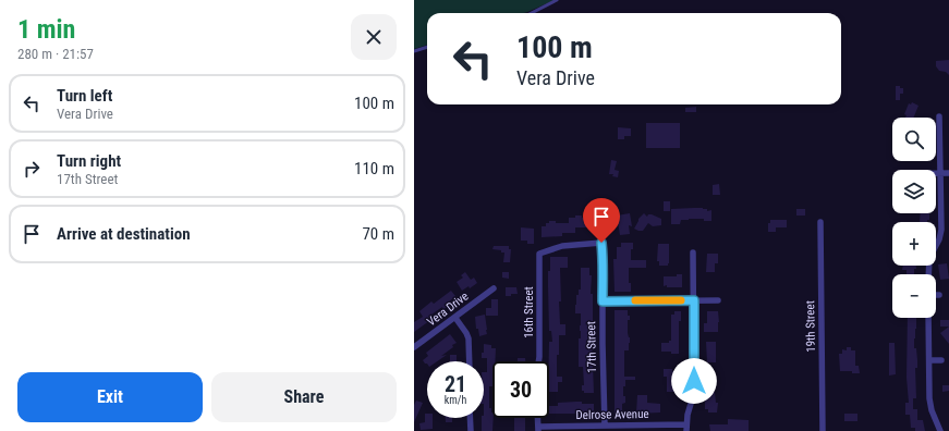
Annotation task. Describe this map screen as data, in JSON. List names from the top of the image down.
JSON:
{
  "streets": {
    "street": [
      "Vera Drive",
      "16th Street",
      "19th Street",
      "17th Street",
      "Delrose Avenue"
    ]
  },
  "crossings": [
    ["16th Street", "17th Street"],
    ["17th Street", "Delrose Avenue"]
  ],
  "page": {
    "heading": ["1 min", "280 m · 21:57"],
    "turn": ["100 m", "Vera Drive"],
    "list": [
      {
        "name": "Turn left",
        "note": "Vera Drive",
        "value": "100 m"
      },
      {
        "name": "Turn right",
        "note": "17th Street",
        "value": "110 m"
      },
      {
        "name": "Arrive at destination",
        "value": "70 m"
      }
    ],
    "map_buttons": ["+", "−"],
    "speed": "21 km/h",
    "limit": "30",
    "buttons": ["Exit", "Share"]
  }
}
